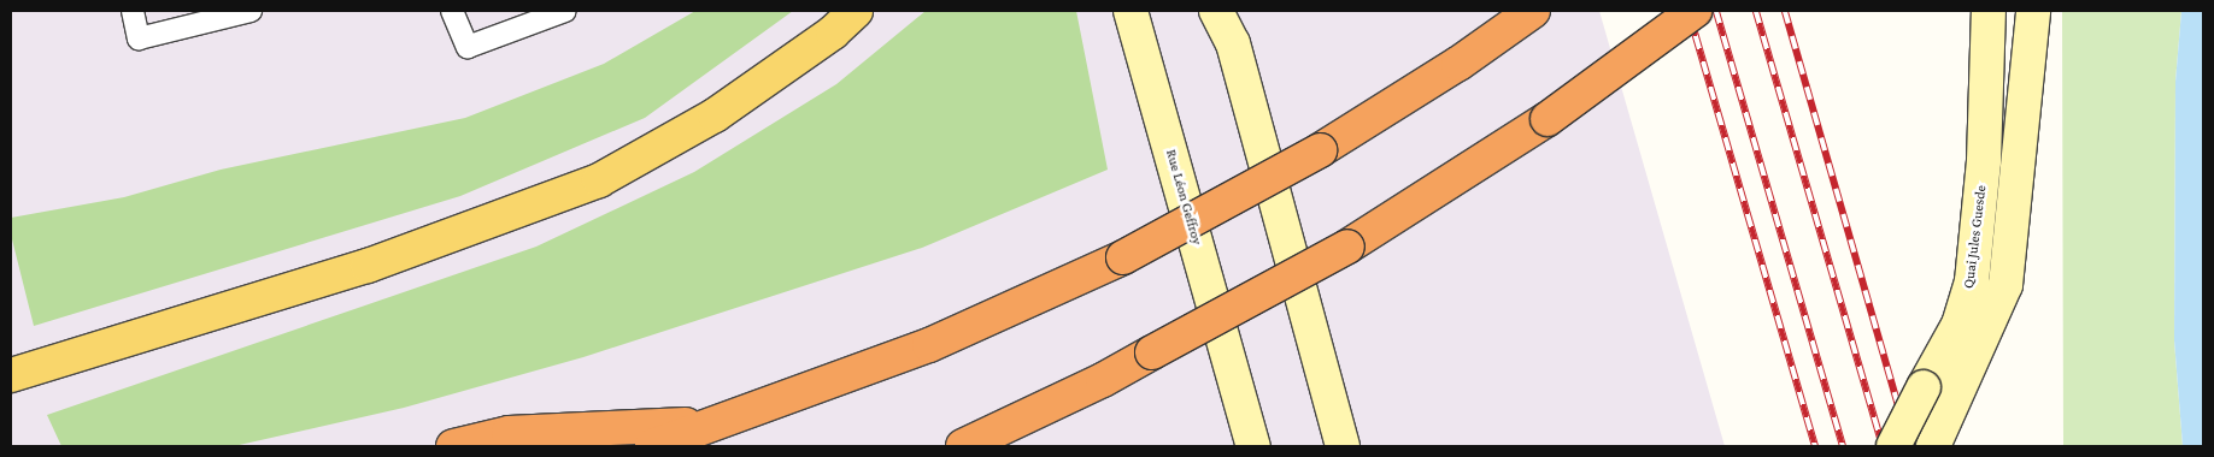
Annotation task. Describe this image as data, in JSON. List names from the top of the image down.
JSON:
{
  "streets": {
    "main road": ["Rue Léon Geffroy", "Quai Jules Guesde"]
  }
}
